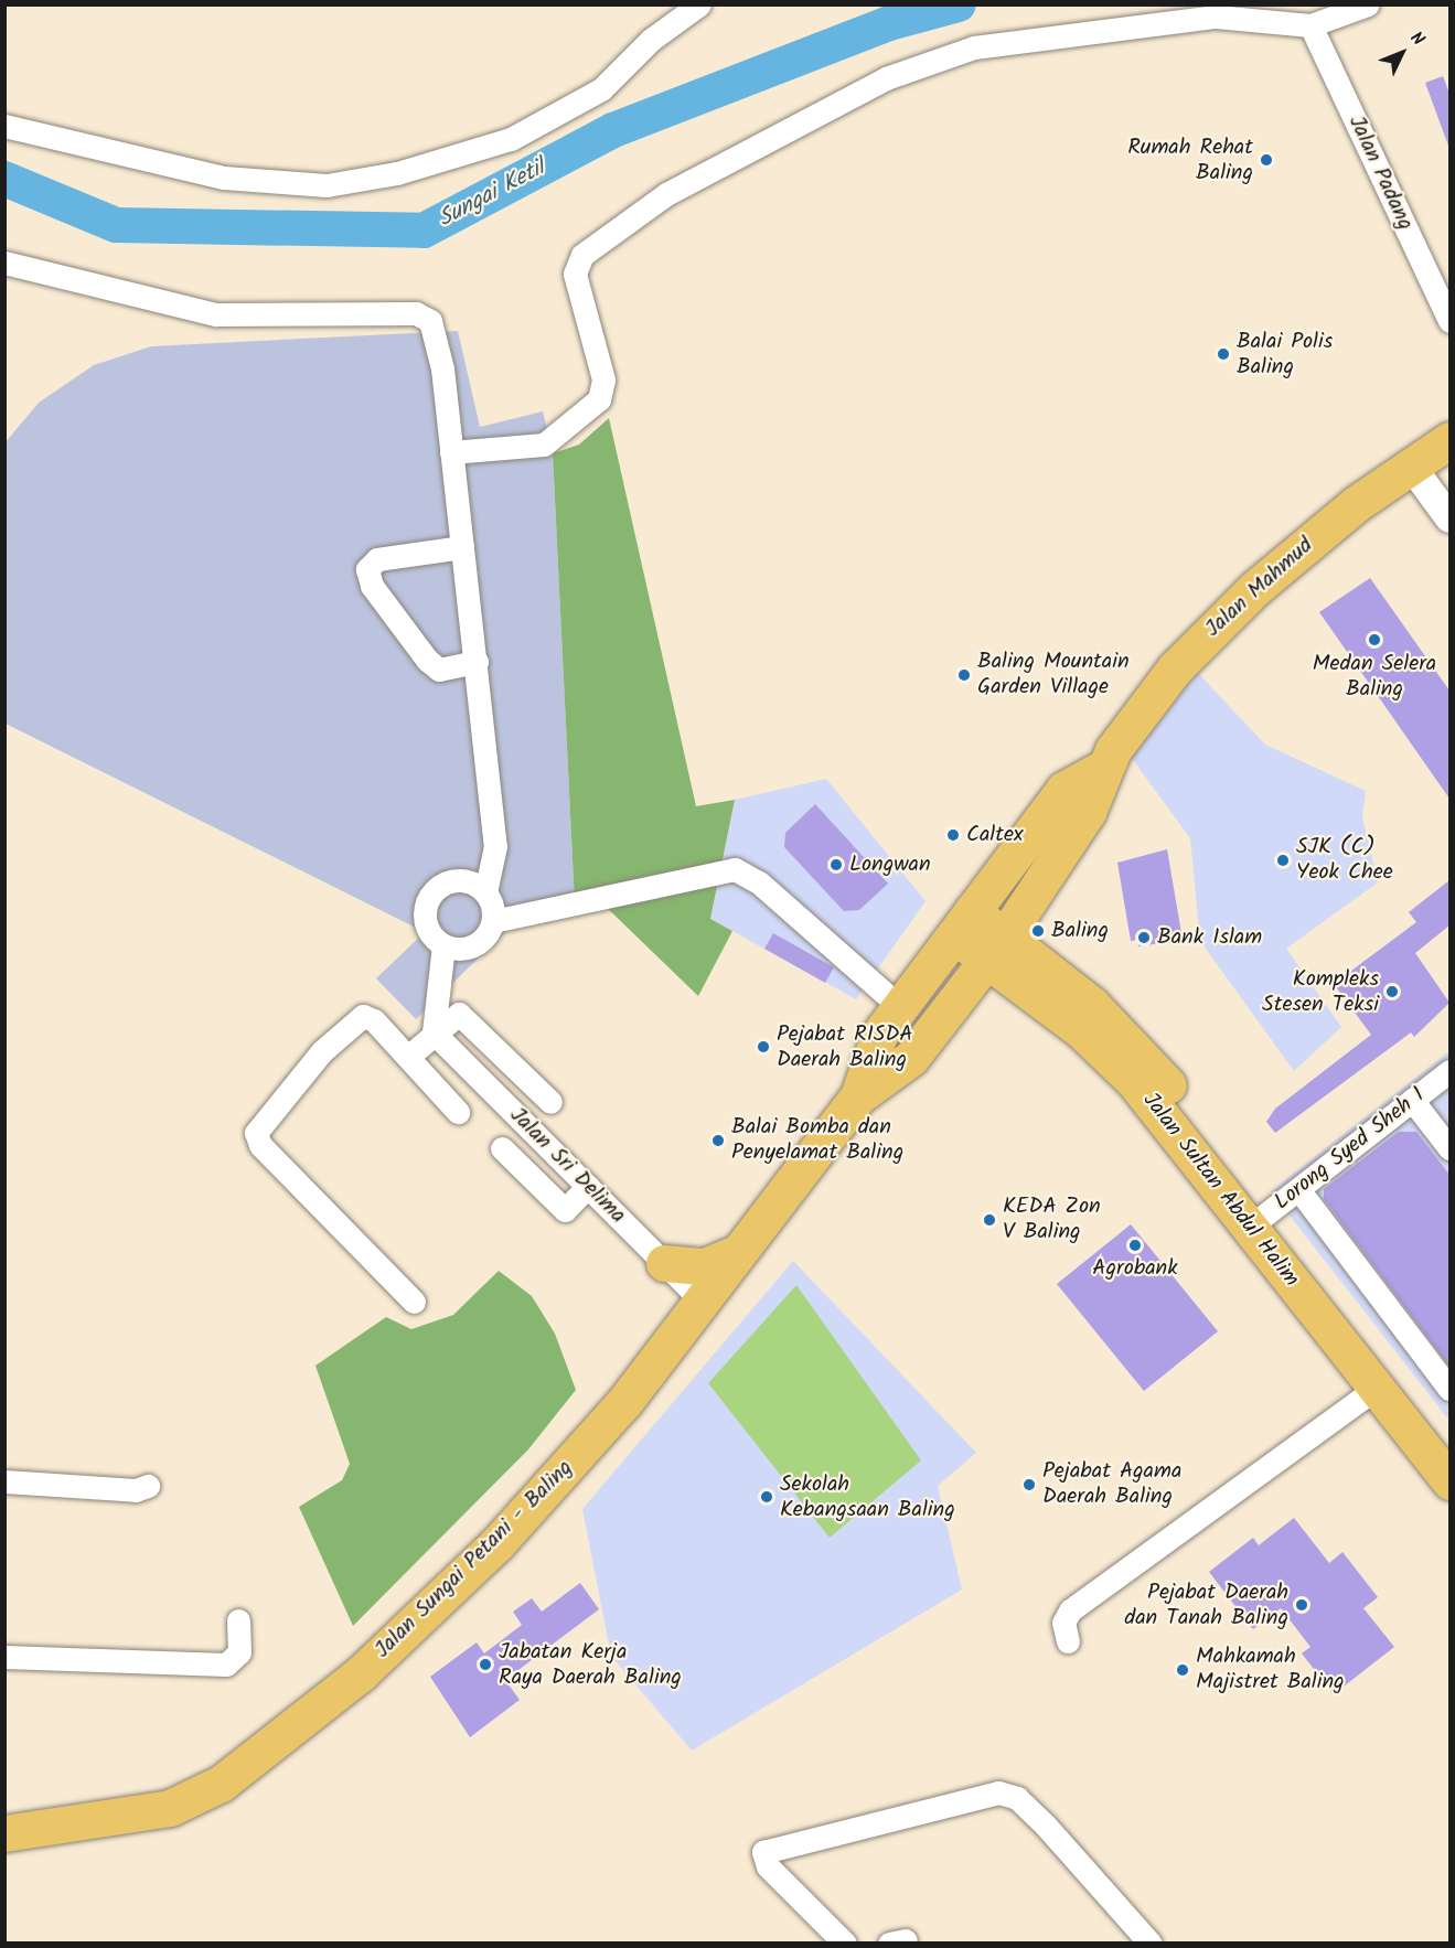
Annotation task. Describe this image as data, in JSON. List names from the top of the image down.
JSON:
{
  "streets": {
    "main road": ["Jalan Mahmud", "Jalan Sultan Abdul Halim", "Jalan Sungai Petani - Baling"],
    "street": ["Jalan Padang", "Lorong Syed Sheh 1", "Jalan Sri Delima"]
  },
  "crossings": [
    ["Jalan Mahmud", "Jalan Sultan Abdul Halim"],
    ["Jalan Mahmud", "Jalan Sungai Petani - Baling"],
    ["Lorong Syed Sheh 1", "Jalan Sultan Abdul Halim"],
    ["Jalan Sri Delima", "Jalan Sungai Petani - Baling"],
    ["Jalan Sultan Abdul Halim", "Jalan Sungai Petani - Baling"]
  ],
  "water": ["Sungai Ketil"],
  "places": [
    "Rumah Rehat Baling",
    "Balai Polis Baling",
    "Medan Selera Baling",
    "Baling Mountain Garden Village",
    "Caltex",
    "SJK (C) Yeok Chee",
    "Longwan",
    "Baling",
    "Bank Islam",
    "Kompleks Stesen Teksi",
    "Pejabat RISDA Daerah Baling",
    "Balai Bomba dan Penyelamat Baling",
    "KEDA Zon V Baling",
    "Agrobank",
    "Pejabat Agama Daerah Baling",
    "Sekolah Kebangsaan Baling",
    "Pejabat Daerah dan Tanah Baling",
    "Jabatan Kerja Raya Daerah Baling",
    "Mahkamah Majistret Baling"
  ],
  "north": "top right"
}
